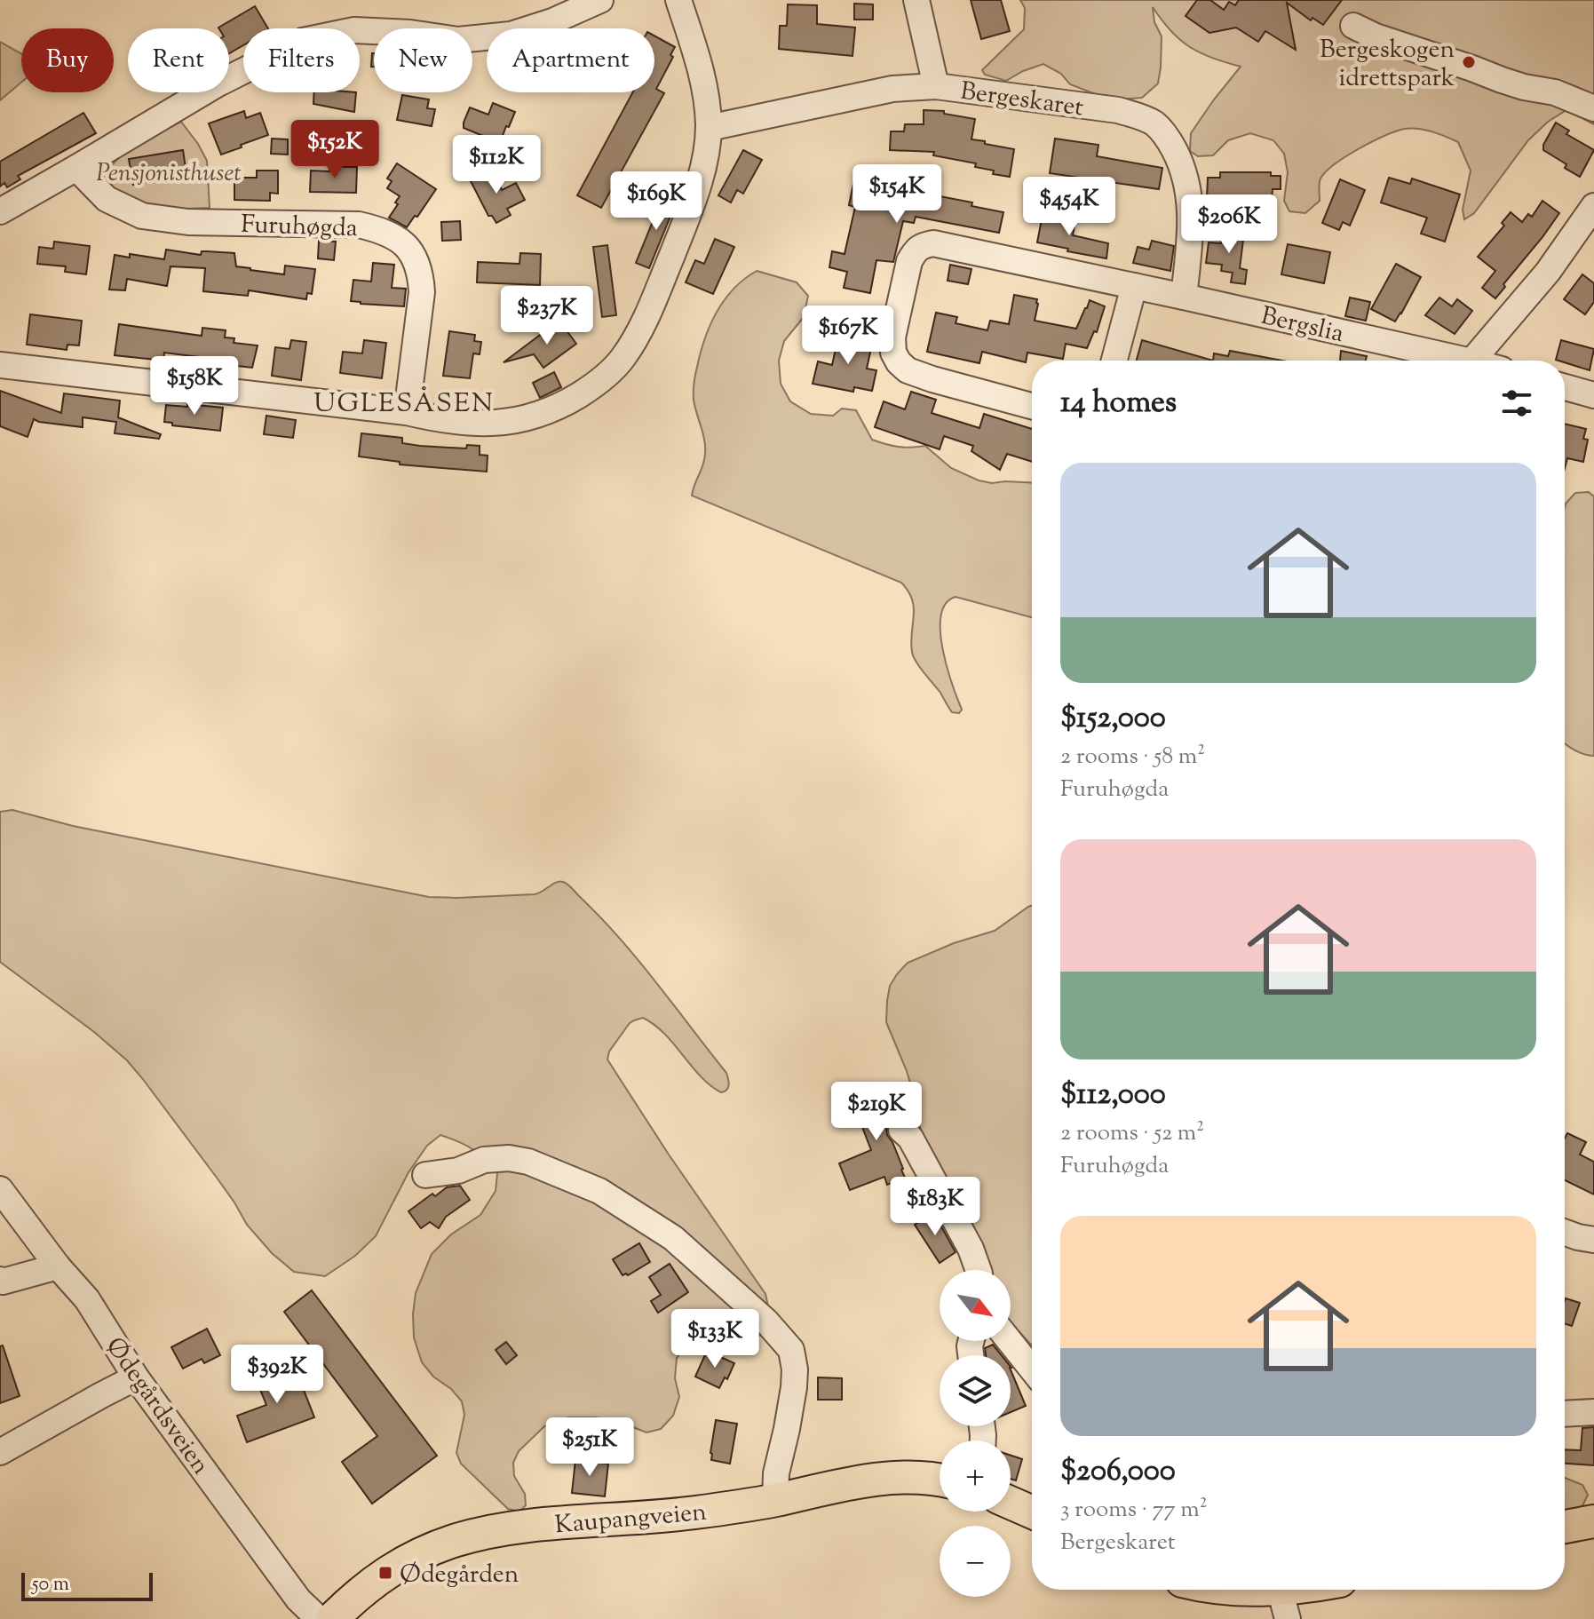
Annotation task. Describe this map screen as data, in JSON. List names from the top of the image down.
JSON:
{
  "streets": {
    "main road": ["Kaupangveien"],
    "street": [
      "Bergeskaret",
      "Furuhøgda",
      "Bergslia",
      "Ødegårdsveien"
    ]
  },
  "crossings": [
    ["Bergeskaret", "Bergslia"]
  ],
  "districts": ["UGLESÅSEN"],
  "parks": ["Pensjonisthuset"],
  "places": {
    "other": ["Bergeskogen idrettspark"],
    "transit": ["Ødegården"]
  },
  "scale_bar": "50 m",
  "north": "bottom right",
  "page": {
    "chip": [
      "Buy",
      "Rent",
      "Filters",
      "New",
      "Apartment"
    ],
    "price": [
      "$152K",
      "$112K",
      "$154K",
      "$169K",
      "$454K",
      "$206K",
      "$237K",
      "$167K",
      "$158K",
      "$219K",
      "$183K",
      "$133K",
      "$392K",
      "$251K"
    ],
    "heading": "14 homes",
    "list": [
      {
        "name": "$152,000",
        "note": "2 rooms · 58 m² · Furuhøgda"
      },
      {
        "name": "$112,000",
        "note": "2 rooms · 52 m² · Furuhøgda"
      },
      {
        "name": "$206,000",
        "note": "3 rooms · 77 m² · Bergeskaret"
      }
    ],
    "map_buttons": ["+", "−"],
    "scale": "50 m"
  }
}
